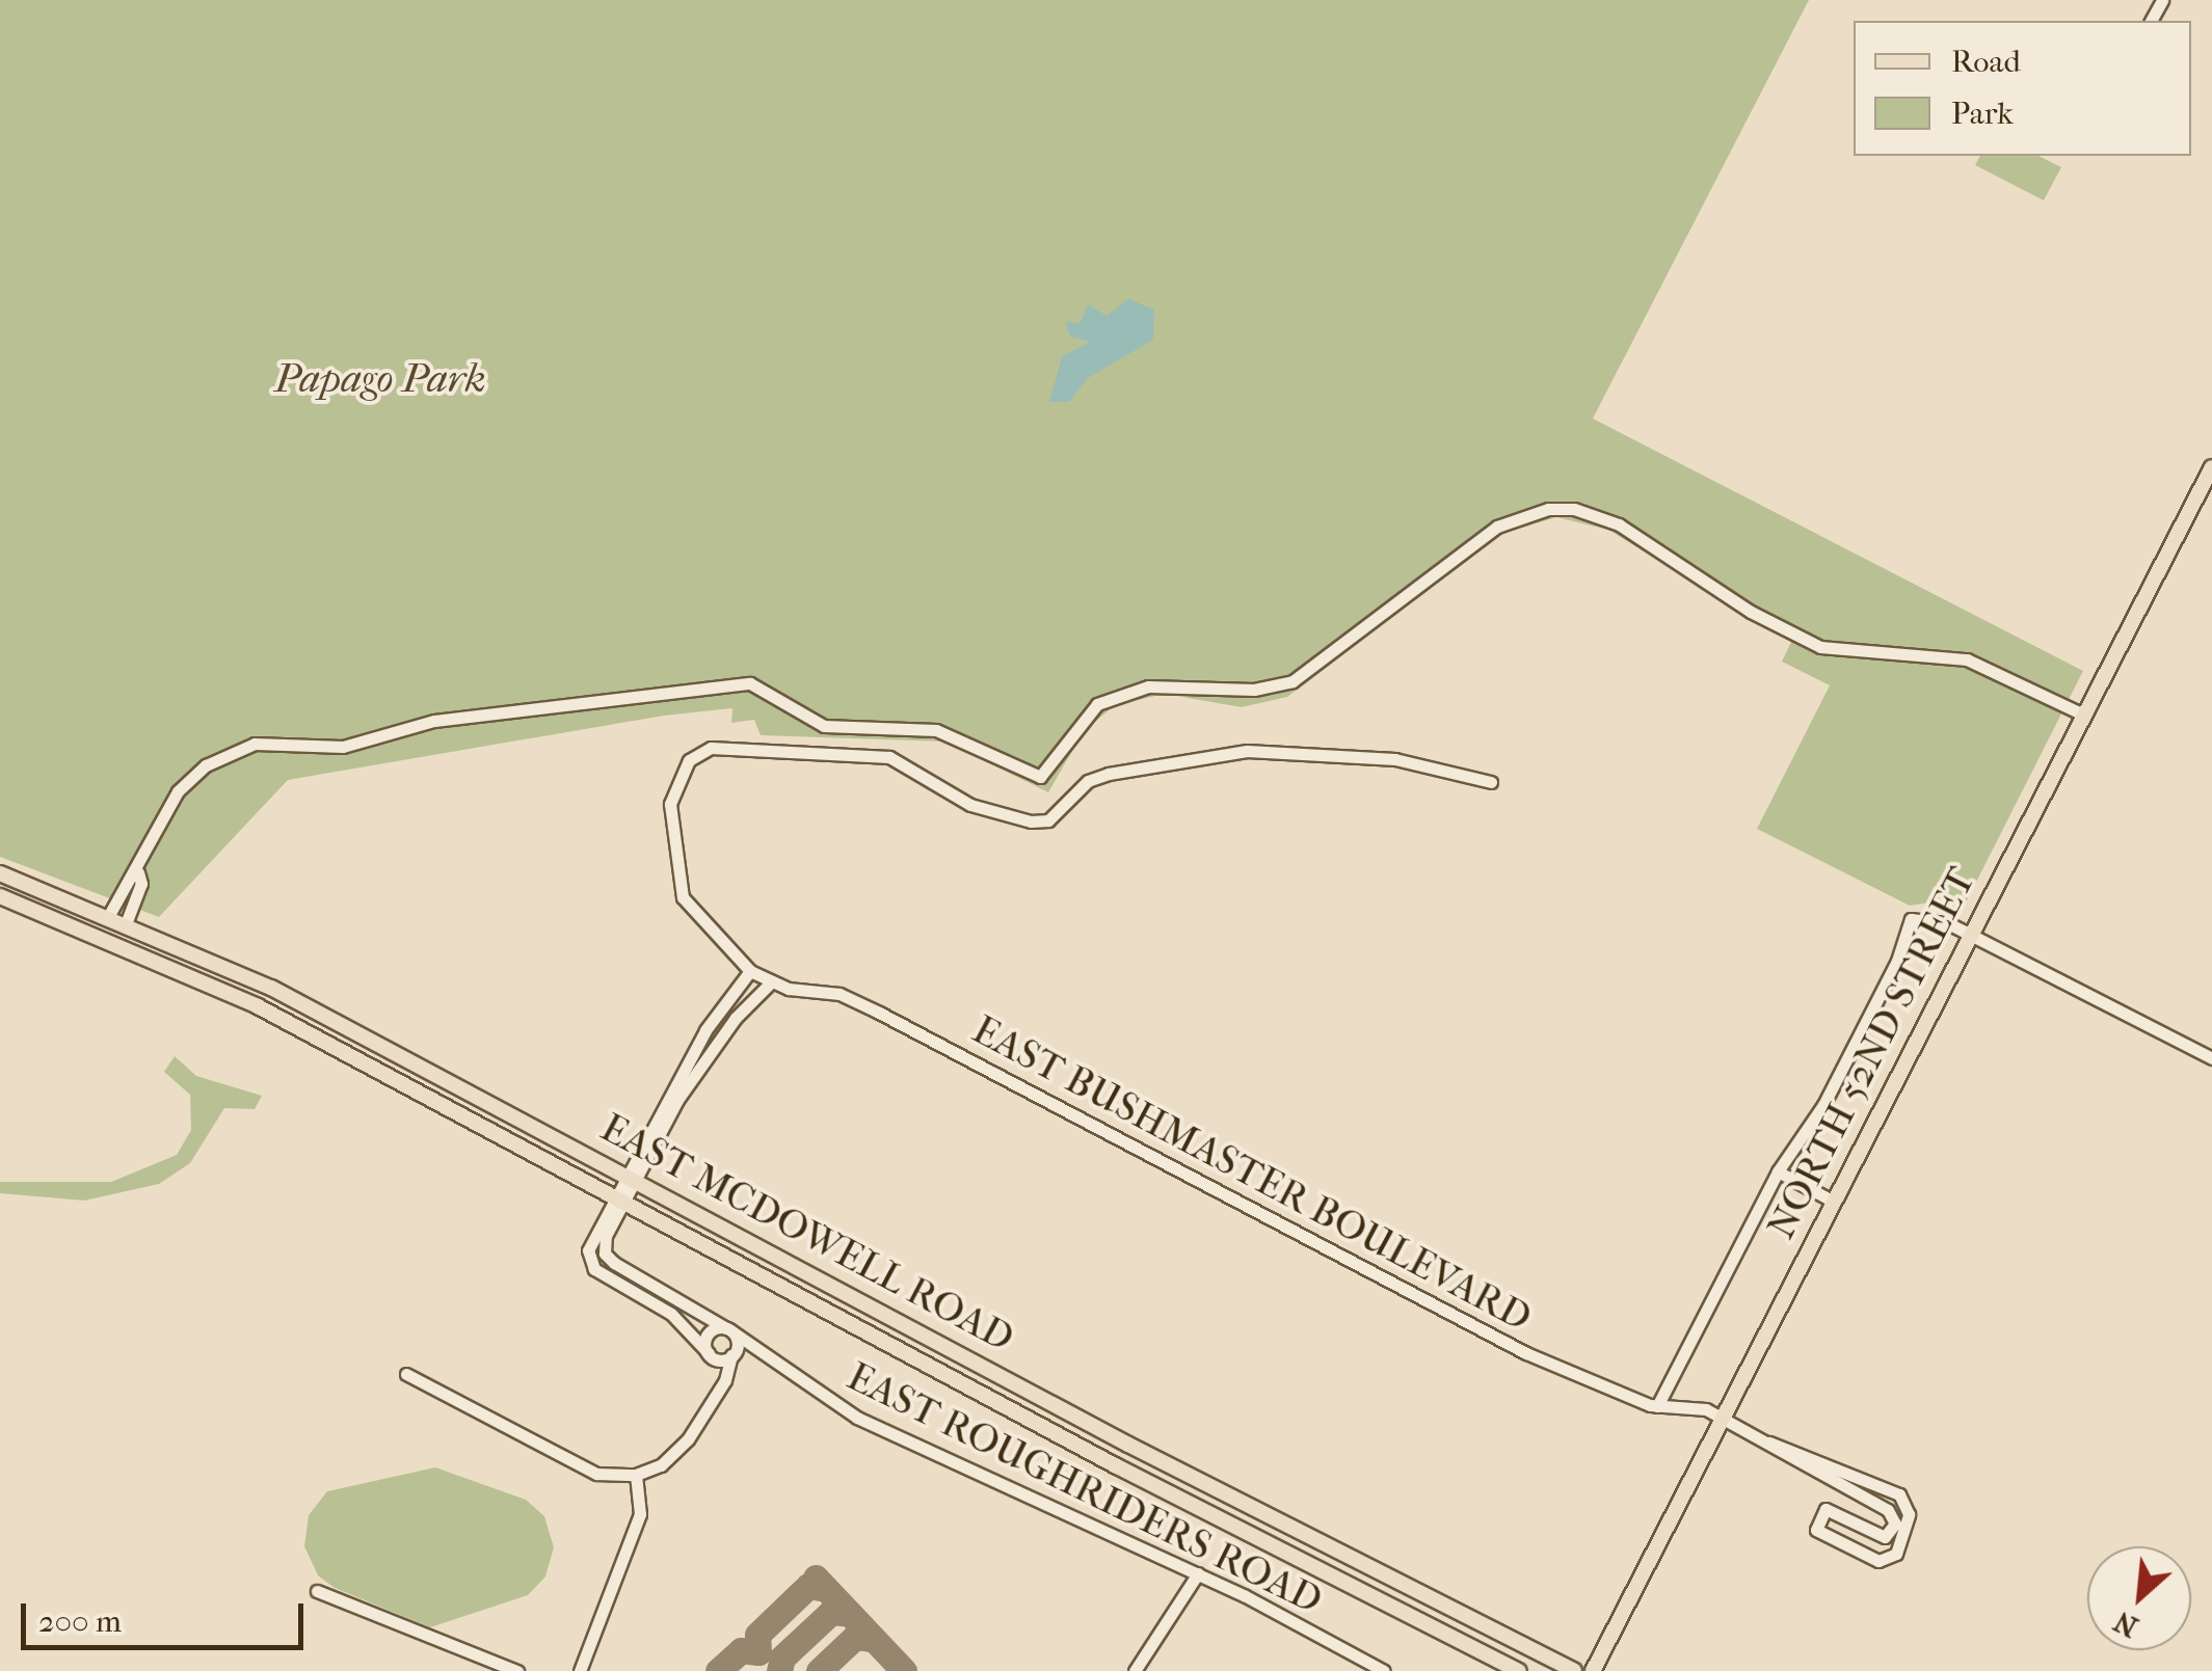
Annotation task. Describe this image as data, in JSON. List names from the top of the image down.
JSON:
{
  "streets": {
    "main road": ["NORTH 52ND STREET", "EAST MCDOWELL ROAD"],
    "street": ["EAST BUSHMASTER BOULEVARD", "EAST ROUGHRIDERS ROAD"]
  },
  "crossings": [
    ["NORTH 52ND STREET", "EAST BUSHMASTER BOULEVARD"]
  ],
  "parks": ["Papago Park"],
  "legend": ["Road", "Park"],
  "scale_bar": "200 m",
  "north": "bottom left"
}
